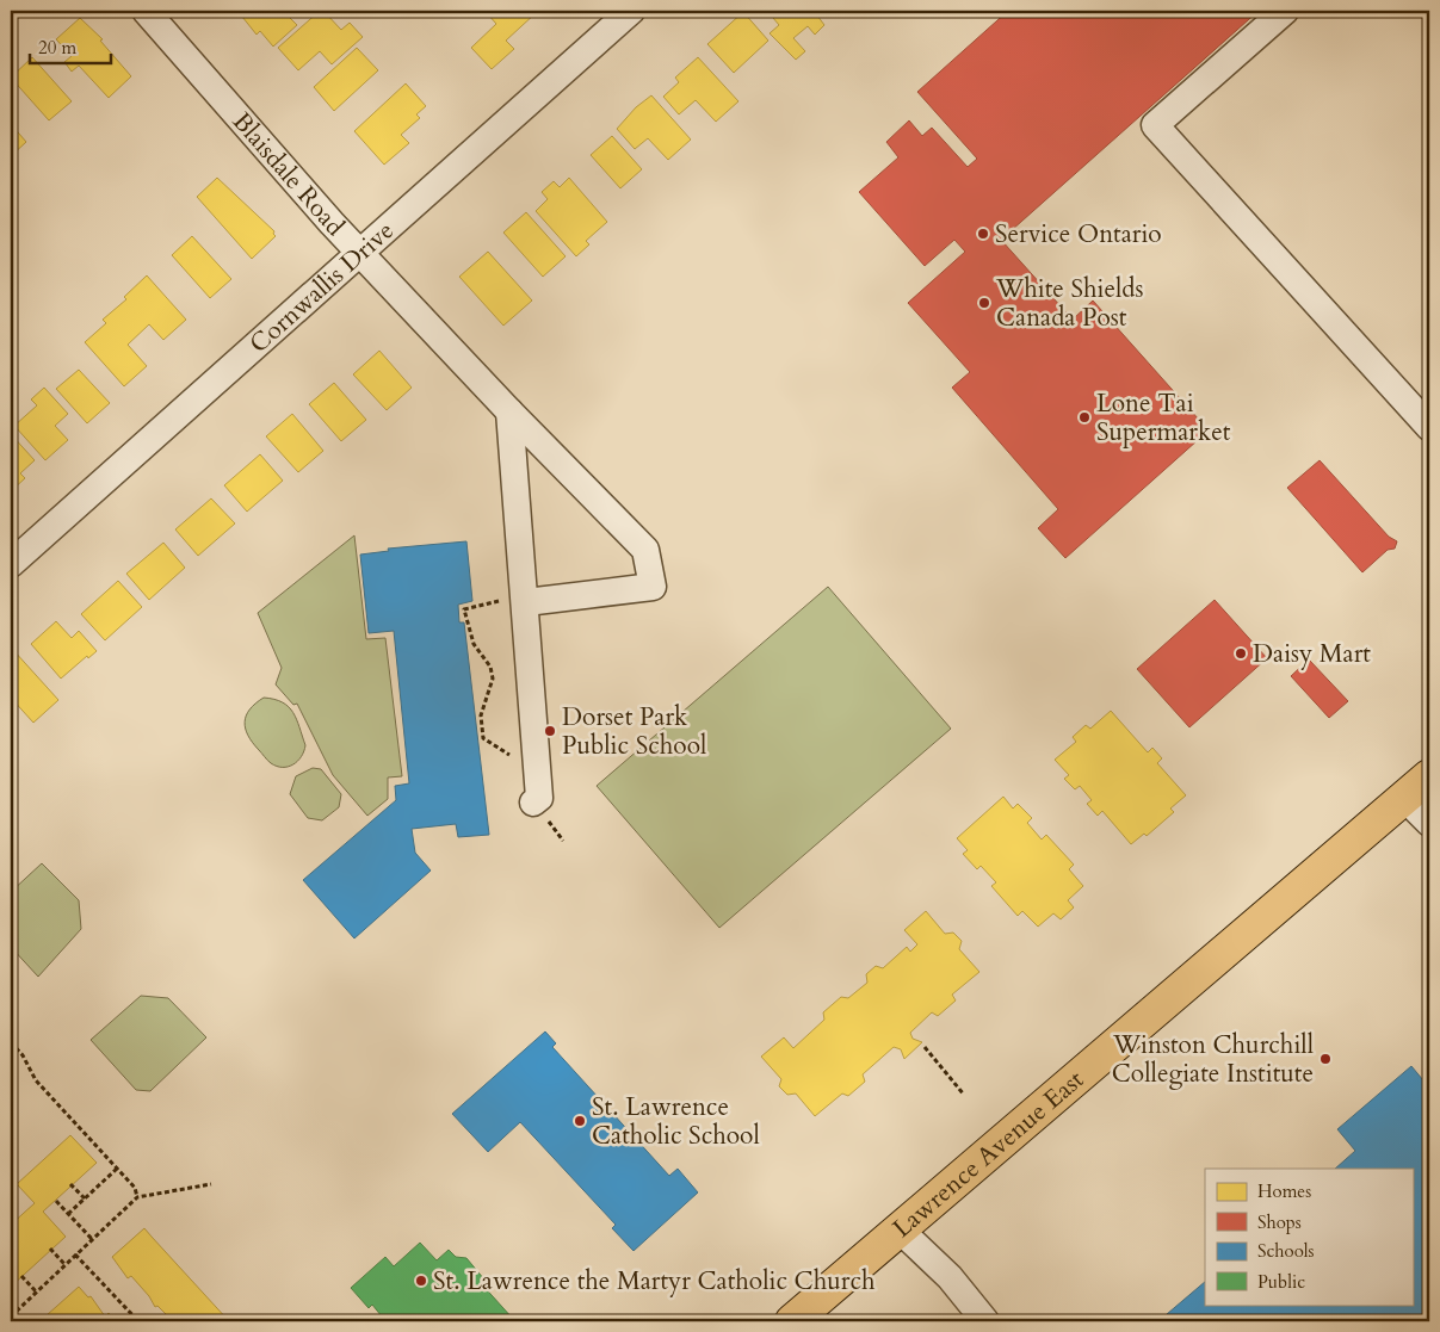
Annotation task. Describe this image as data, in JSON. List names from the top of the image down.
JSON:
{
  "streets": {
    "main road": ["Lawrence Avenue East"],
    "street": ["Blaisdale Road", "Cornwallis Drive"]
  },
  "crossings": [
    ["Blaisdale Road", "Cornwallis Drive"]
  ],
  "places": [
    "Service Ontario",
    "White Shields Canada Post",
    "Lone Tai Supermarket",
    "Daisy Mart",
    "Dorset Park Public School",
    "Winston Churchill Collegiate Institute",
    "St. Lawrence Catholic School",
    "St. Lawrence the Martyr Catholic Church"
  ],
  "legend": [
    "Homes",
    "Shops",
    "Schools",
    "Public"
  ],
  "scale_bar": "20 m"
}
